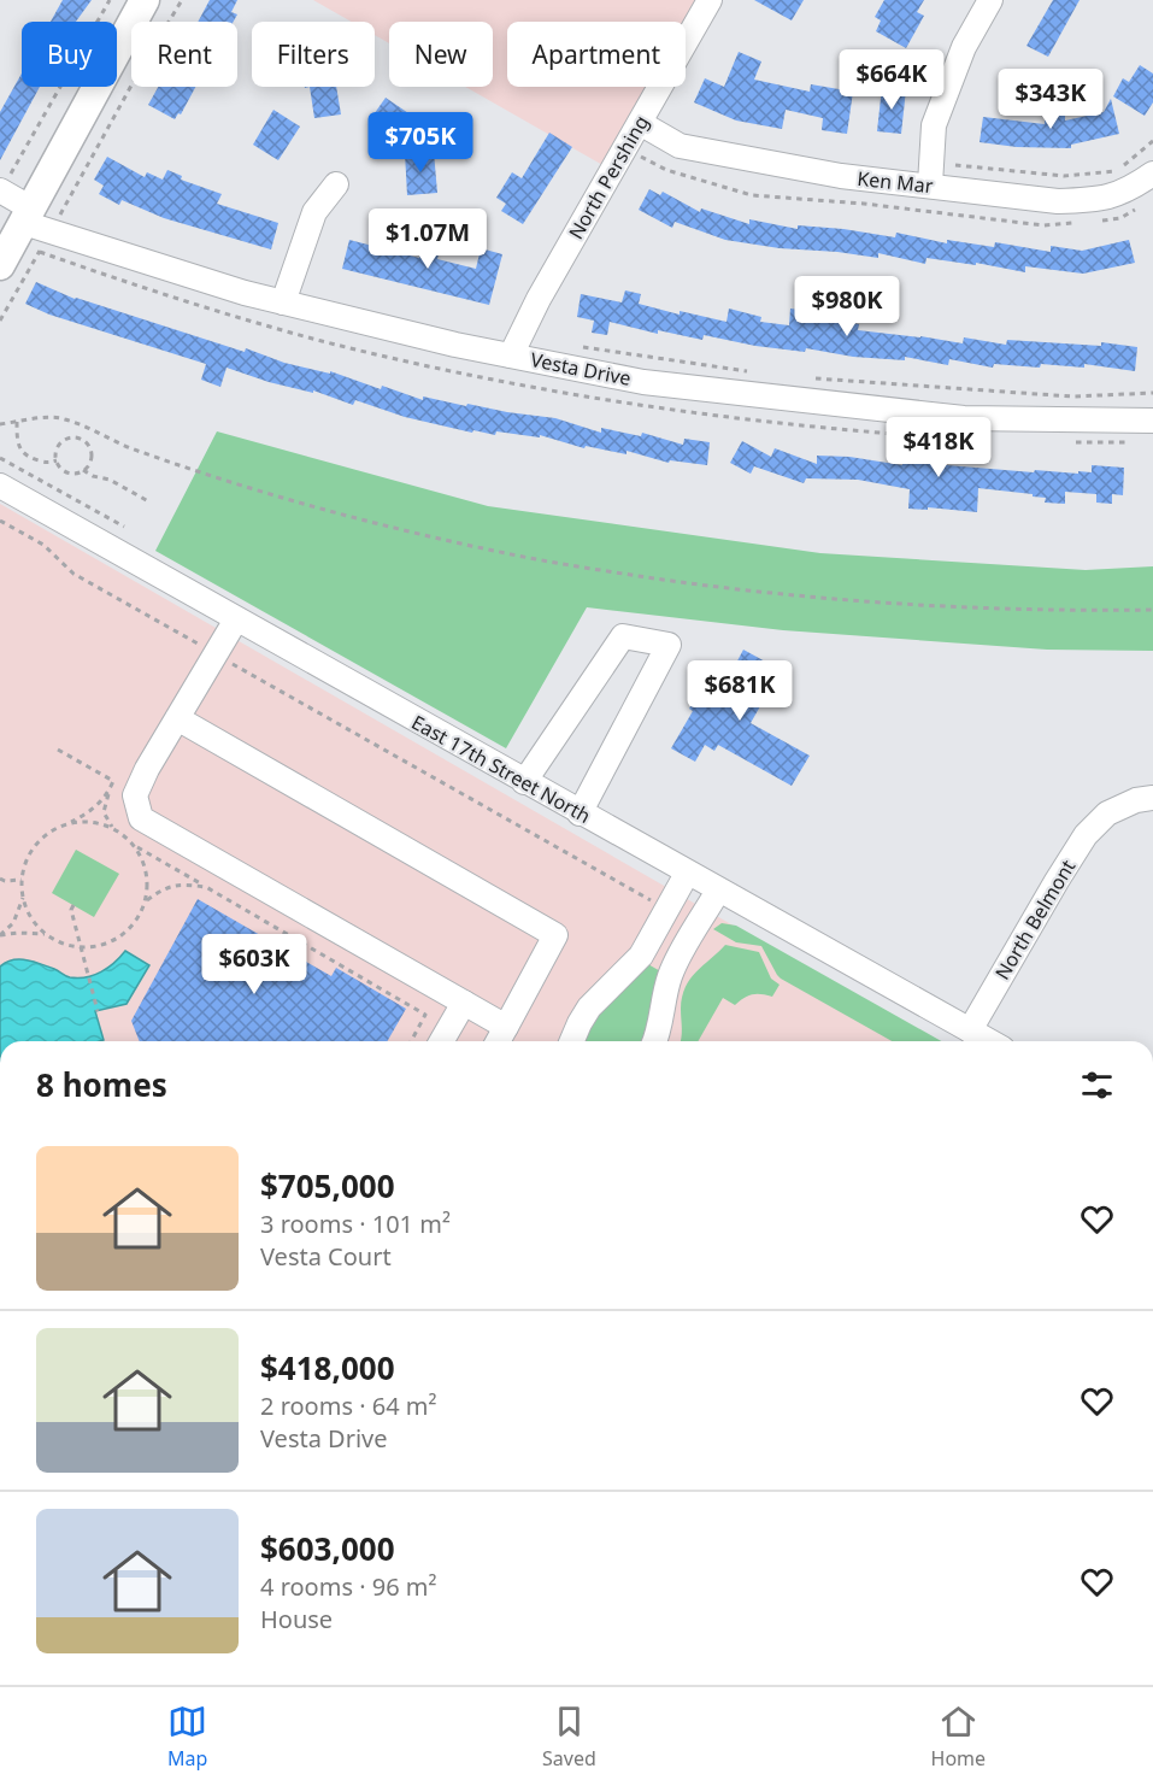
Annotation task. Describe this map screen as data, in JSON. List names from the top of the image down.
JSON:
{
  "streets": {
    "street": [
      "North Pershing",
      "Ken Mar",
      "Vesta Drive",
      "East 17th Street North",
      "North Belmont"
    ]
  },
  "crossings": [
    ["North Pershing", "Ken Mar"],
    ["North Pershing", "Vesta Drive"],
    ["East 17th Street North", "North Belmont"]
  ],
  "page": {
    "chip": [
      "Buy",
      "Rent",
      "Filters",
      "New",
      "Apartment"
    ],
    "price": [
      "$664K",
      "$343K",
      "$705K",
      "$1.07M",
      "$980K",
      "$418K",
      "$681K",
      "$603K"
    ],
    "heading": "8 homes",
    "list": [
      {
        "name": "$705,000",
        "note": "3 rooms · 101 m² · Vesta Court"
      },
      {
        "name": "$418,000",
        "note": "2 rooms · 64 m² · Vesta Drive"
      },
      {
        "name": "$603,000",
        "note": "4 rooms · 96 m² · House"
      }
    ],
    "tabs": ["Map", "Saved", "Home"]
  }
}
